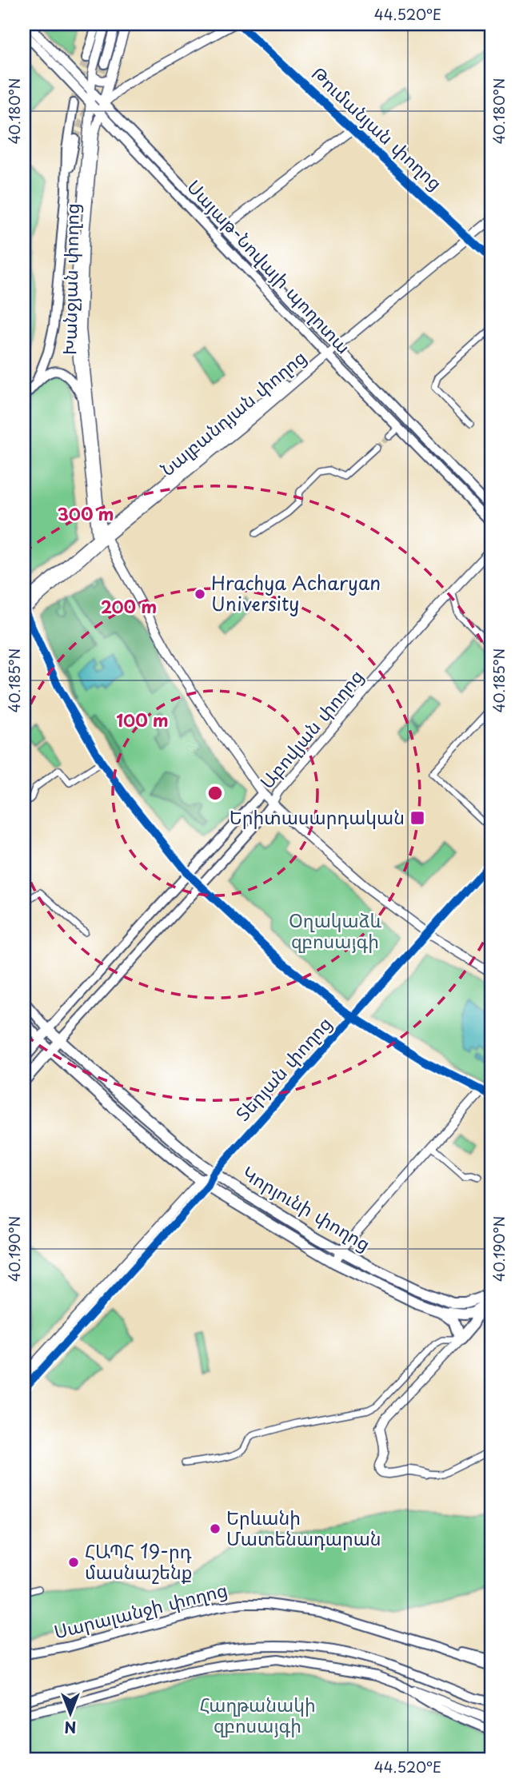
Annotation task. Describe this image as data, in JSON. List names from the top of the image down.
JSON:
{
  "streets": {
    "highway": ["Աբովյան փողոց", "Կորյունի փողոց"],
    "main road": [
      "Թումանյան փողոց",
      "Սայաթ-Նովայի պողոտա",
      "Խանջյան փողոց",
      "Նալբանդյան փողոց",
      "Տերյան փողոց",
      "Սարալանջի փողոց"
    ]
  },
  "crossings": [
    ["Թումանյան փողոց", "Նալբանդյան փողոց"],
    ["Սայաթ-Նովայի պողոտա", "Խանջյան փողոց"],
    ["Սայաթ-Նովայի պողոտա", "Նալբանդյան փողոց"],
    ["Խանջյան փողոց", "Նալբանդյան փողոց"],
    ["Խանջյան փողոց", "Աբովյան փողոց"],
    ["Խանջյան փողոց", "Տերյան փողոց"],
    ["Աբովյան փողոց", "Կորյունի փողոց"],
    ["Տերյան փողոց", "Կորյունի փողոց"]
  ],
  "parks": ["Օղակաձև զբոսայգի", "Հաղթանակի զբոսայգի"],
  "places": {
    "other": ["Hrachya Acharyan University", "Երևանի Մատենադարան", "ՀԱՊՀ 19-րդ մասնաշենք"],
    "transit": ["Երիտասարդական"]
  },
  "north": "bottom",
  "coordinates": [
    "44.520°E",
    "40.180°N",
    "40.185°N",
    "40.190°N"
  ],
  "rings": ["300 m", "200 m", "100 m"]
}
